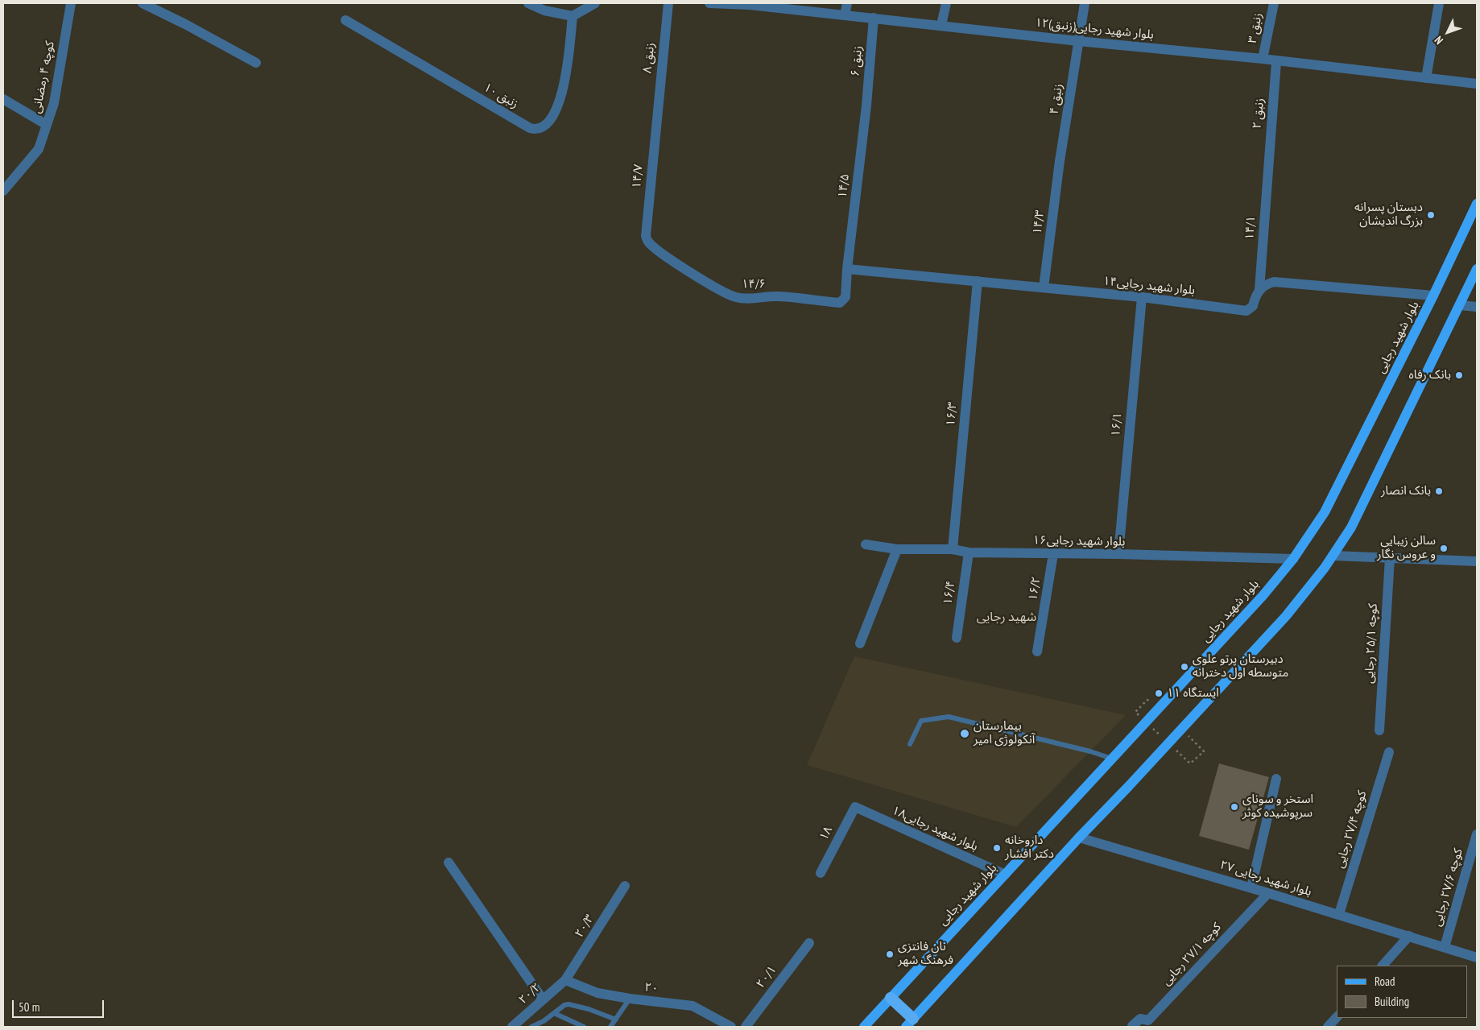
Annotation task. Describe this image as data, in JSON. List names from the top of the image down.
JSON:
{
  "streets": {
    "main road": ["بلوار شهید رجایی"],
    "street": [
      "زنبق ۳",
      "۱۲بلوار شهید رجایی(زنبق)",
      "زنبق ۸",
      "زنبق ۶",
      "کوچه ۴ رمضانی",
      "زنبق ۱۰",
      "زنبق ۴",
      "زنبق ۲",
      "۱۴/۷",
      "۱۴/۵",
      "۱۴/۳",
      "۱۴/۱",
      "۱۴/۶",
      "بلوار شهید رجایی۱۴",
      "۱۶/۳",
      "۱۶/۱",
      "بلوار شهید رجایی۱۶",
      "۱۶/۲",
      "۱۶/۴",
      "کوچه ۲۵/۱ رجایی",
      "بلوار شهید رجایی۱۸",
      "کوچه ۲۷/۴ رجایی",
      "۱۸",
      "۲۷ بلوار شهید رجایی",
      "کوچه ۲۷/۶ رجایی",
      "۲۰/۳",
      "کوچه ۲۷/۱ رجایی",
      "۲۰/۱",
      "۲۰",
      "۲۰/۲"
    ]
  },
  "crossings": [
    ["زنبق ۳", "۱۲بلوار شهید رجایی(زنبق)"],
    ["۱۲بلوار شهید رجایی(زنبق)", "زنبق ۶"],
    ["۱۲بلوار شهید رجایی(زنبق)", "زنبق ۴"],
    ["۱۲بلوار شهید رجایی(زنبق)", "زنبق ۲"],
    ["زنبق ۸", "۱۴/۷"],
    ["زنبق ۶", "۱۴/۵"],
    ["زنبق ۴", "۱۴/۳"],
    ["زنبق ۲", "۱۴/۱"],
    ["۱۴/۷", "۱۴/۶"],
    ["۱۴/۵", "۱۴/۶"],
    ["۱۴/۵", "بلوار شهید رجایی۱۴"],
    ["۱۴/۳", "بلوار شهید رجایی۱۴"],
    ["۱۴/۱", "بلوار شهید رجایی۱۴"],
    ["۱۴/۶", "بلوار شهید رجایی۱۴"],
    ["بلوار شهید رجایی۱۴", "۱۶/۳"],
    ["بلوار شهید رجایی۱۴", "۱۶/۱"],
    ["بلوار شهید رجایی", "بلوار شهید رجایی۱۶"],
    ["بلوار شهید رجایی", "بلوار شهید رجایی۱۸"],
    ["۱۶/۳", "بلوار شهید رجایی۱۶"],
    ["۱۶/۱", "بلوار شهید رجایی۱۶"],
    ["بلوار شهید رجایی۱۶", "۱۶/۲"],
    ["بلوار شهید رجایی۱۶", "۱۶/۴"],
    ["بلوار شهید رجایی۱۸", "۱۸"],
    ["کوچه ۲۷/۴ رجایی", "۲۷ بلوار شهید رجایی"],
    ["۲۷ بلوار شهید رجایی", "کوچه ۲۷/۶ رجایی"],
    ["۲۷ بلوار شهید رجایی", "کوچه ۲۷/۱ رجایی"],
    ["۲۰/۳", "۲۰"],
    ["۲۰/۳", "۲۰/۲"],
    ["۲۰", "۲۰/۲"]
  ],
  "districts": ["شهید رجایی"],
  "places": [
    "دبستان پسرانه بزرگ اندیشان",
    "بانک رفاه",
    "بانک انصار",
    "سالن زیبایی و عروس نگار",
    "دبیرستان پرتو علوی متوسطه اول دخترانه",
    "ایستگاه ۱۱",
    "بیمارستان آنکولوژی امیر",
    "استخر و سونای سرپوشیده کوثر",
    "داروخانه دکتر افشار",
    "نان فانتزی فرهنگ شهر"
  ],
  "legend": ["Road", "Building"],
  "scale_bar": "50 m",
  "north": "bottom left"
}
